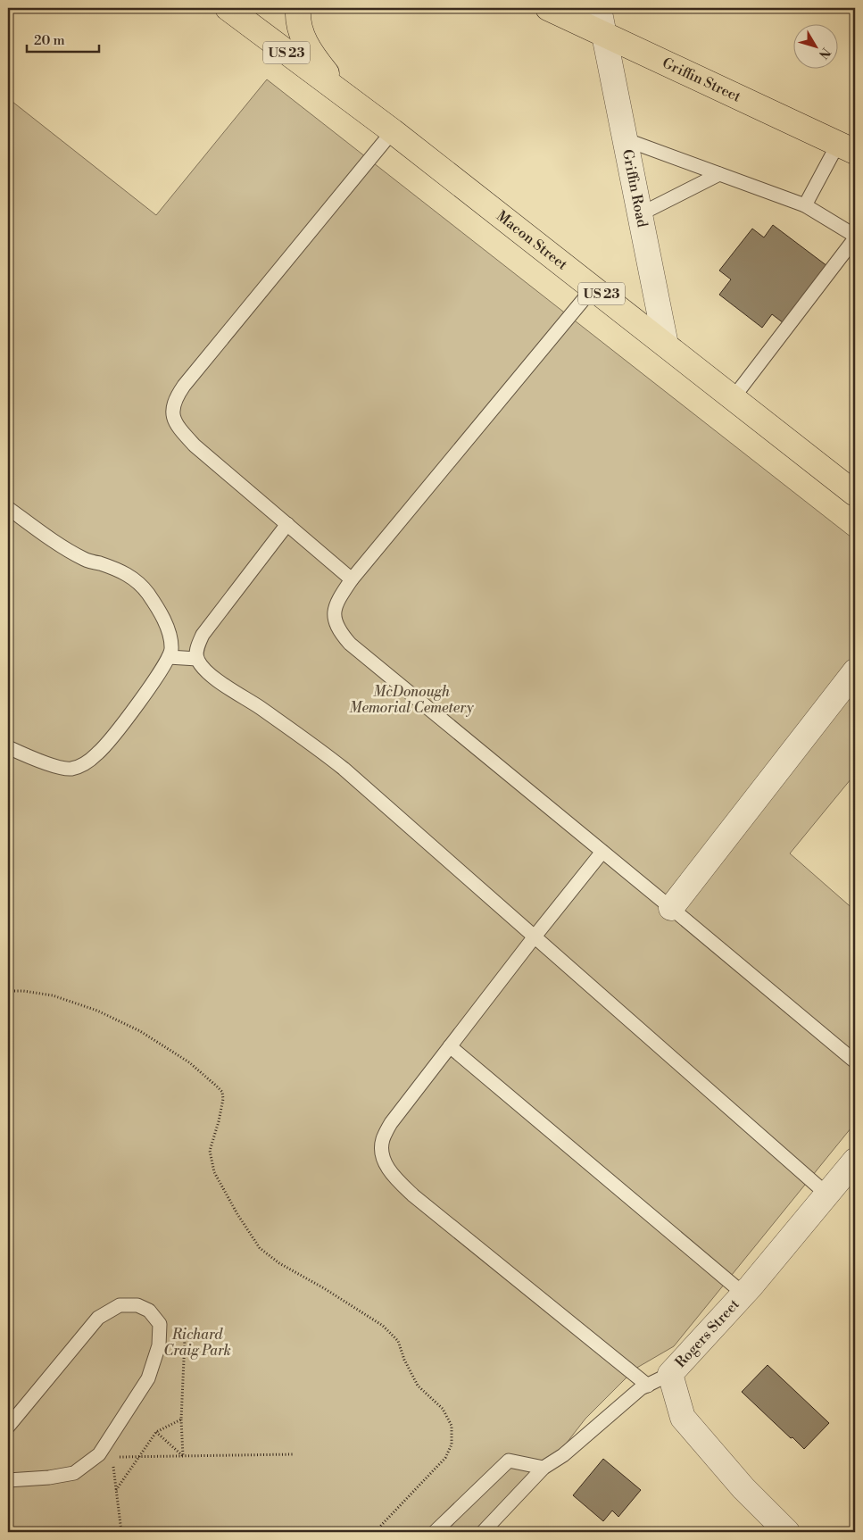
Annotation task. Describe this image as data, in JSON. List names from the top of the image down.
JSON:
{
  "streets": {
    "main road": ["US 23", "Griffin Street", "Macon Street"],
    "street": ["Griffin Road", "Rogers Street"]
  },
  "crossings": [
    ["Griffin Street", "Griffin Road"],
    ["Griffin Road", "Macon Street"]
  ],
  "parks": ["McDonough Memorial Cemetery", "Richard Craig Park"],
  "scale_bar": "20 m",
  "north": "bottom right"
}
